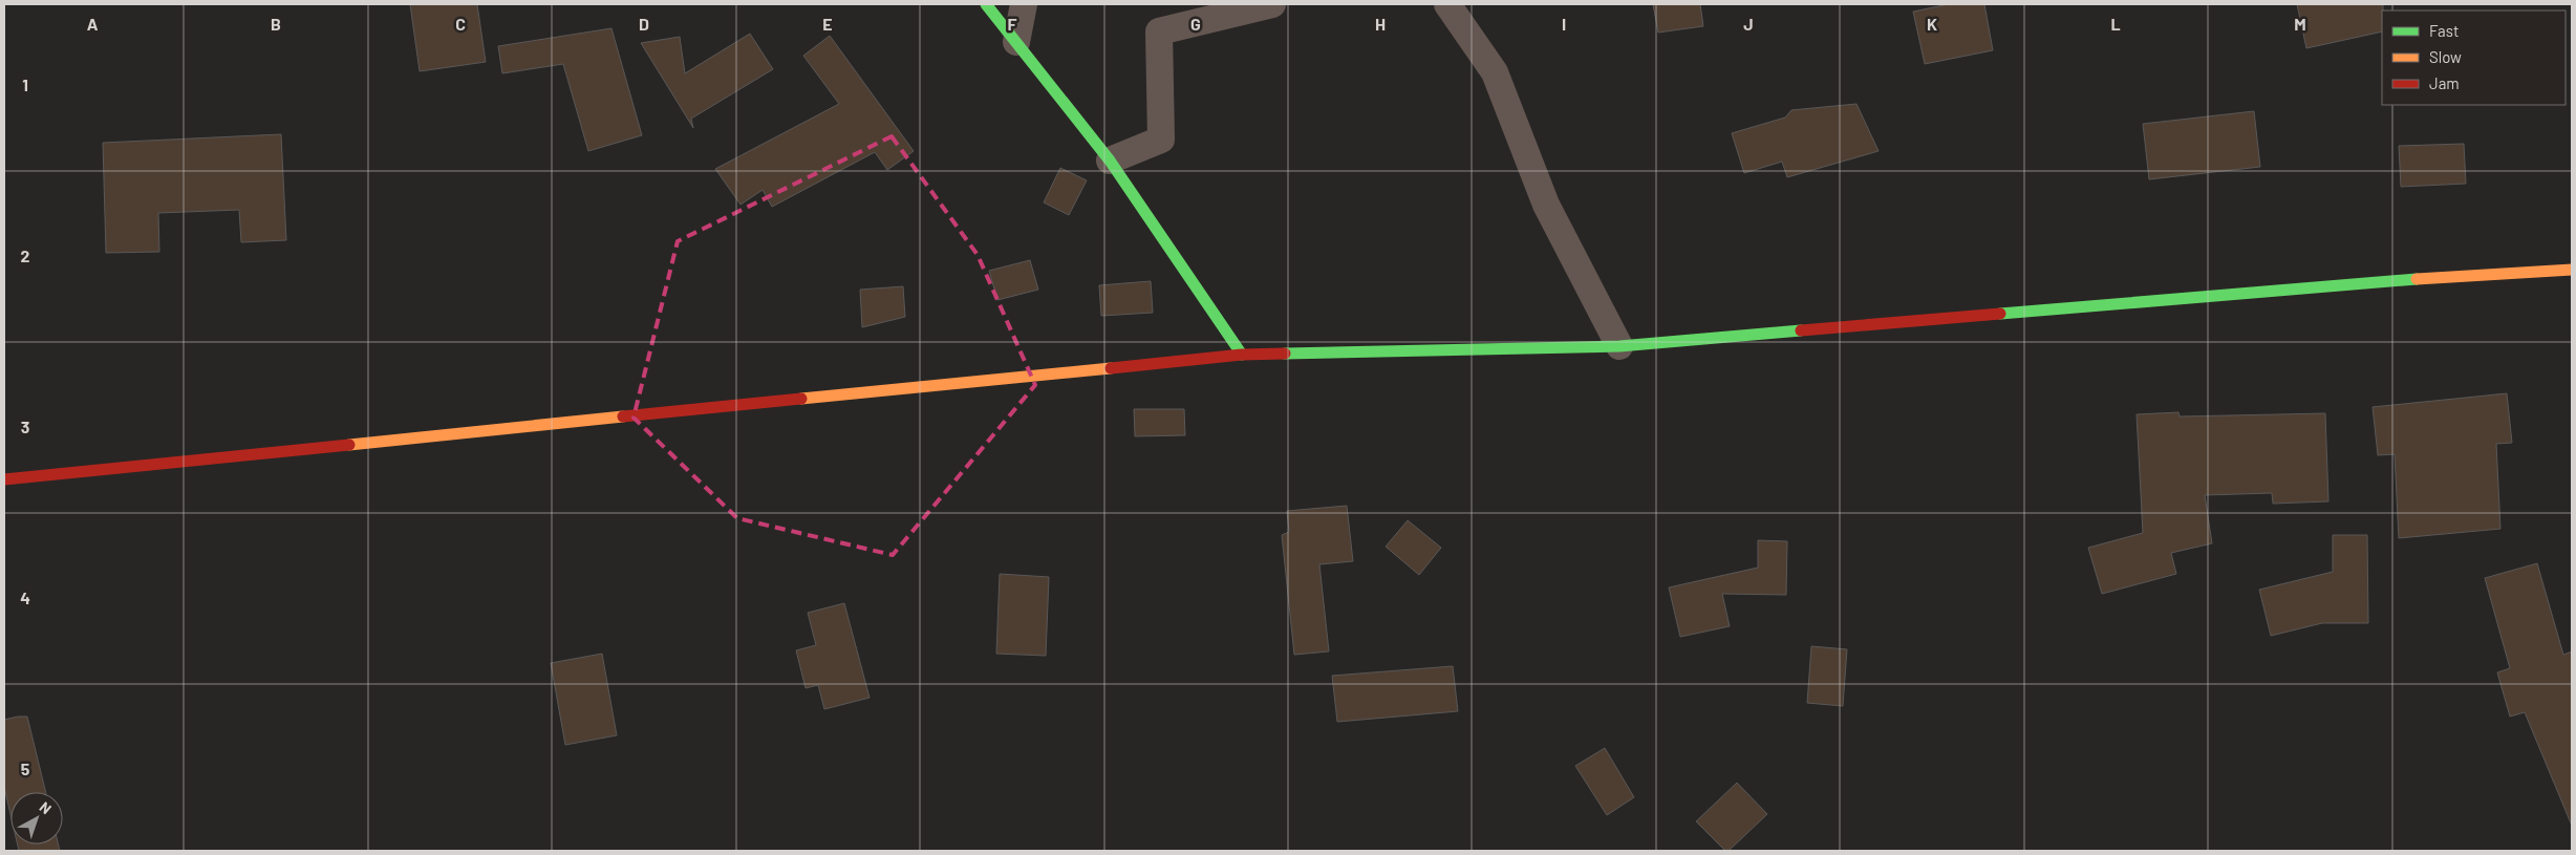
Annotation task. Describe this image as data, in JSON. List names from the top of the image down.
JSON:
{
  "legend": ["Fast", "Slow", "Jam"],
  "north": "top right",
  "grid": {
    "columns": [
      "A",
      "B",
      "C",
      "D",
      "E",
      "F",
      "G",
      "H",
      "I",
      "J",
      "K",
      "L",
      "M"
    ],
    "rows": [
      "1",
      "2",
      "3",
      "4",
      "5"
    ]
  }
}
